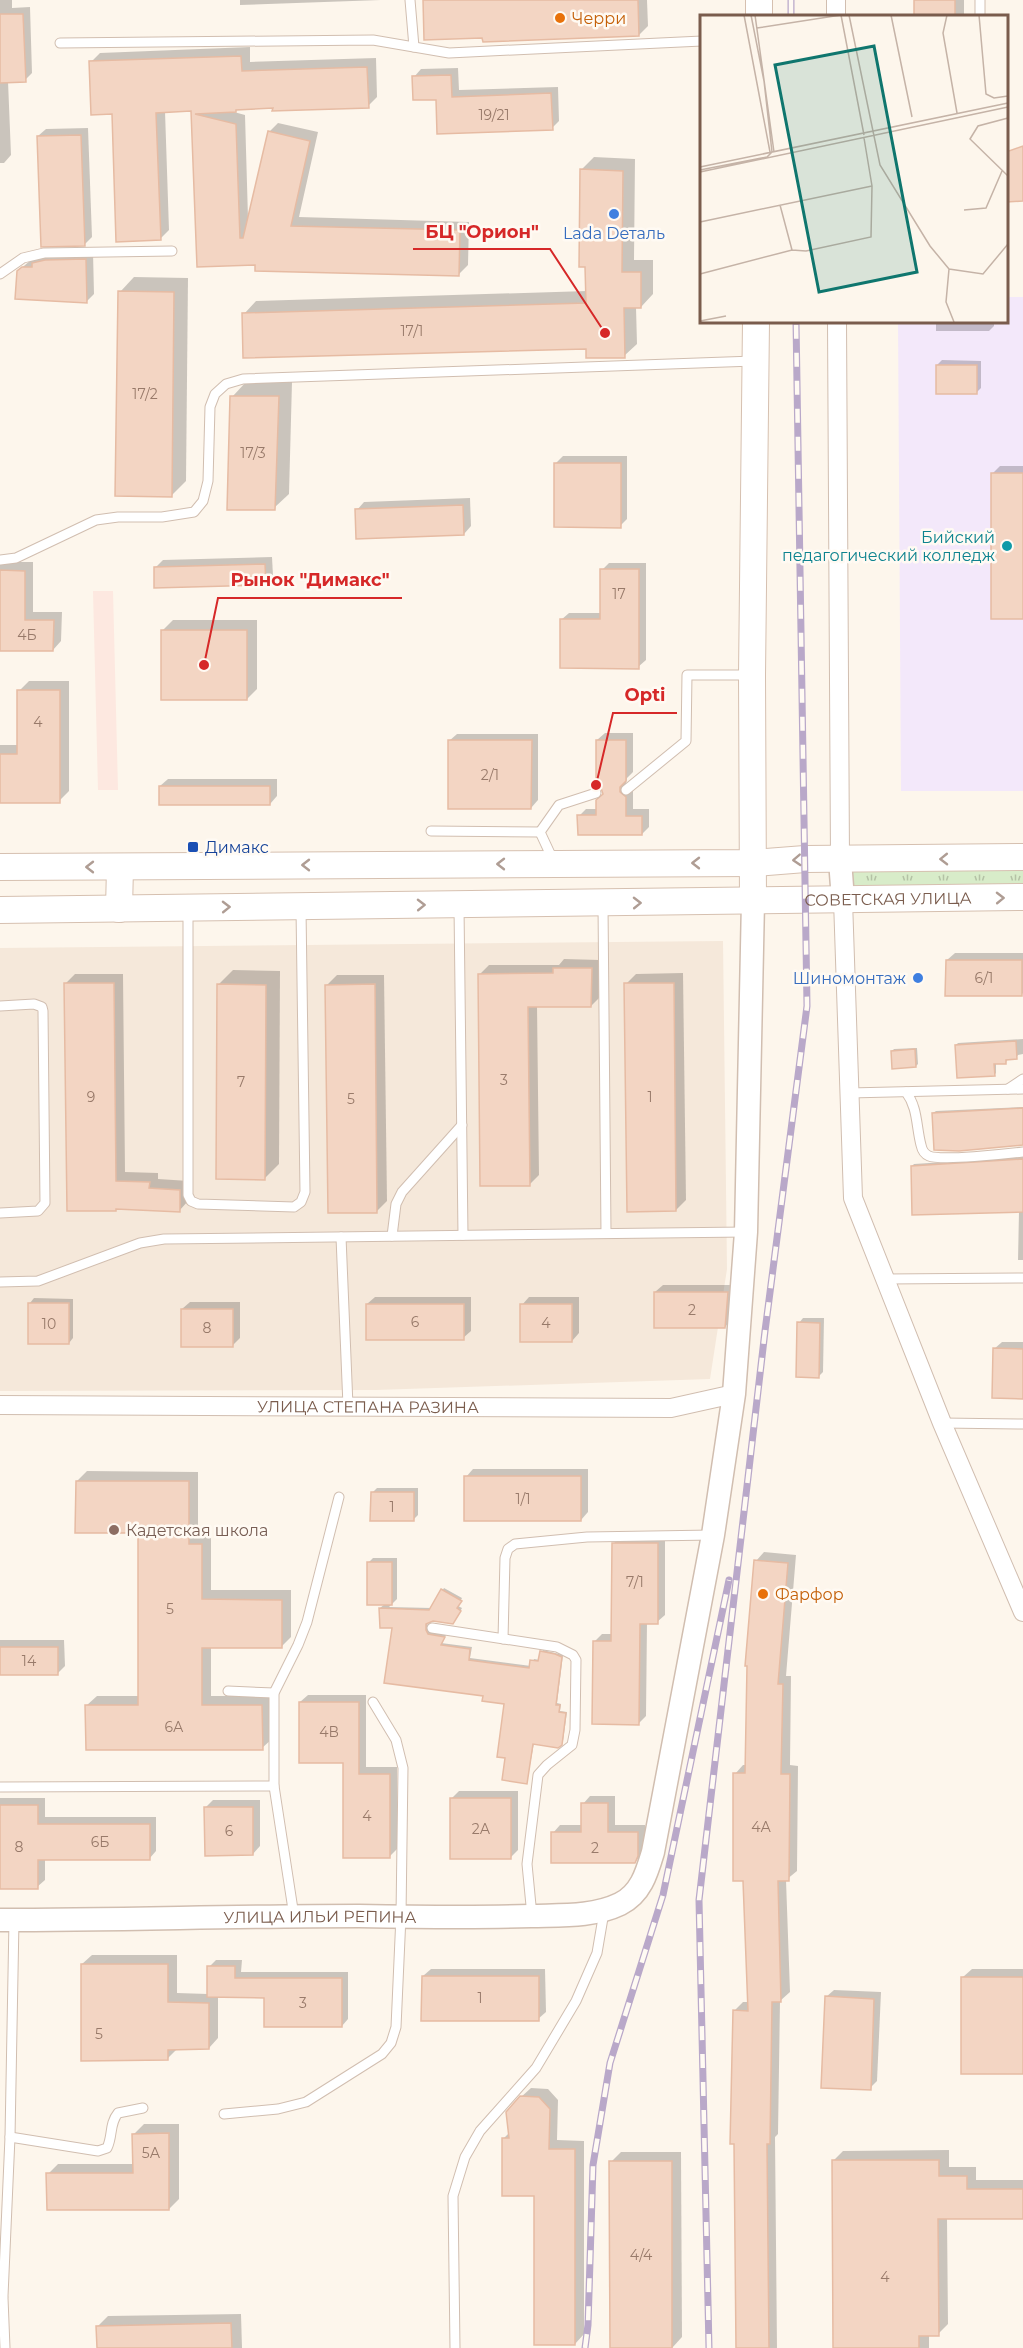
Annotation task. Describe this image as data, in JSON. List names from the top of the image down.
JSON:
{
  "streets": {
    "main road": ["СОВЕТСКАЯ УЛИЦА"],
    "street": ["УЛИЦА СТЕПАНА РАЗИНА", "УЛИЦА ИЛЬИ РЕПИНА"]
  },
  "places": {
    "other": [
      "Черри",
      "Lada Dеталь",
      "БЦ \"Орион\"",
      "Бийский педагогический колледж",
      "Рынок \"Димакс\"",
      "Opti",
      "Шиномонтаж",
      "Кадетская школа",
      "Фарфор"
    ],
    "transit": ["Димакс"]
  },
  "house_numbers": [
    "19/21",
    "17/1",
    "17/2",
    "17/3",
    "17",
    "4Б",
    "4",
    "2/1",
    "6/1",
    "3",
    "7",
    "9",
    "1",
    "5",
    "2",
    "6",
    "4",
    "10",
    "8",
    "1/1",
    "1",
    "7/1",
    "5",
    "14",
    "6А",
    "4В",
    "4",
    "4А",
    "2А",
    "6",
    "6Б",
    "8",
    "2",
    "1",
    "3",
    "5",
    "5А",
    "4/4",
    "4"
  ]
}
